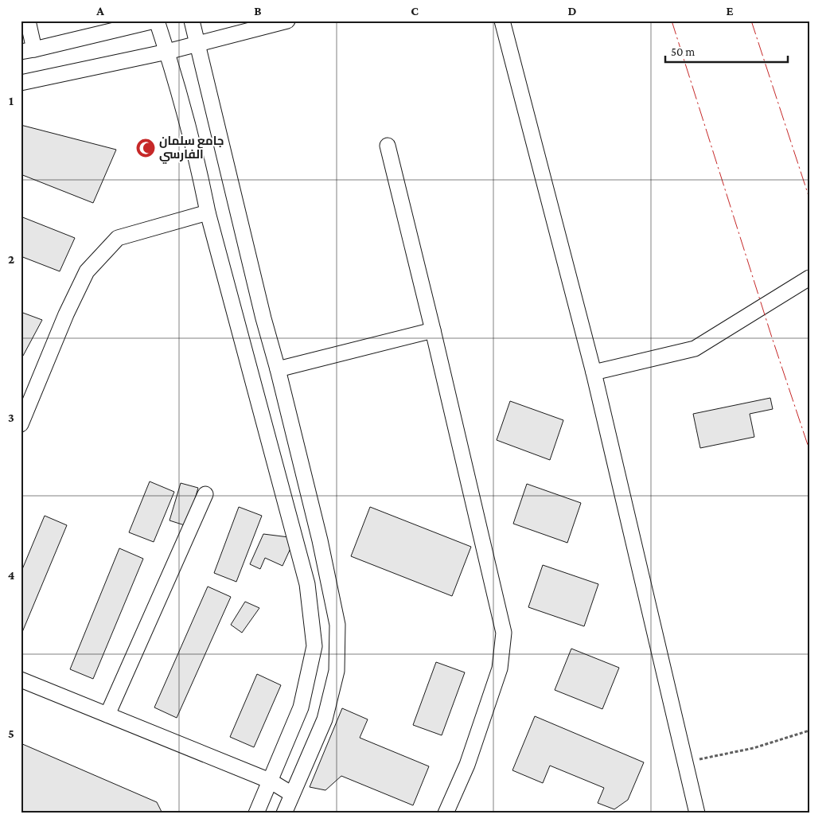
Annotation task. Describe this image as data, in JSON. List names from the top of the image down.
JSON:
{
  "places": {
    "mosque": ["جامع سلمان الفارسي"]
  },
  "scale_bar": "50 m",
  "grid": {
    "columns": [
      "A",
      "B",
      "C",
      "D",
      "E"
    ],
    "rows": [
      "1",
      "2",
      "3",
      "4",
      "5"
    ]
  }
}
